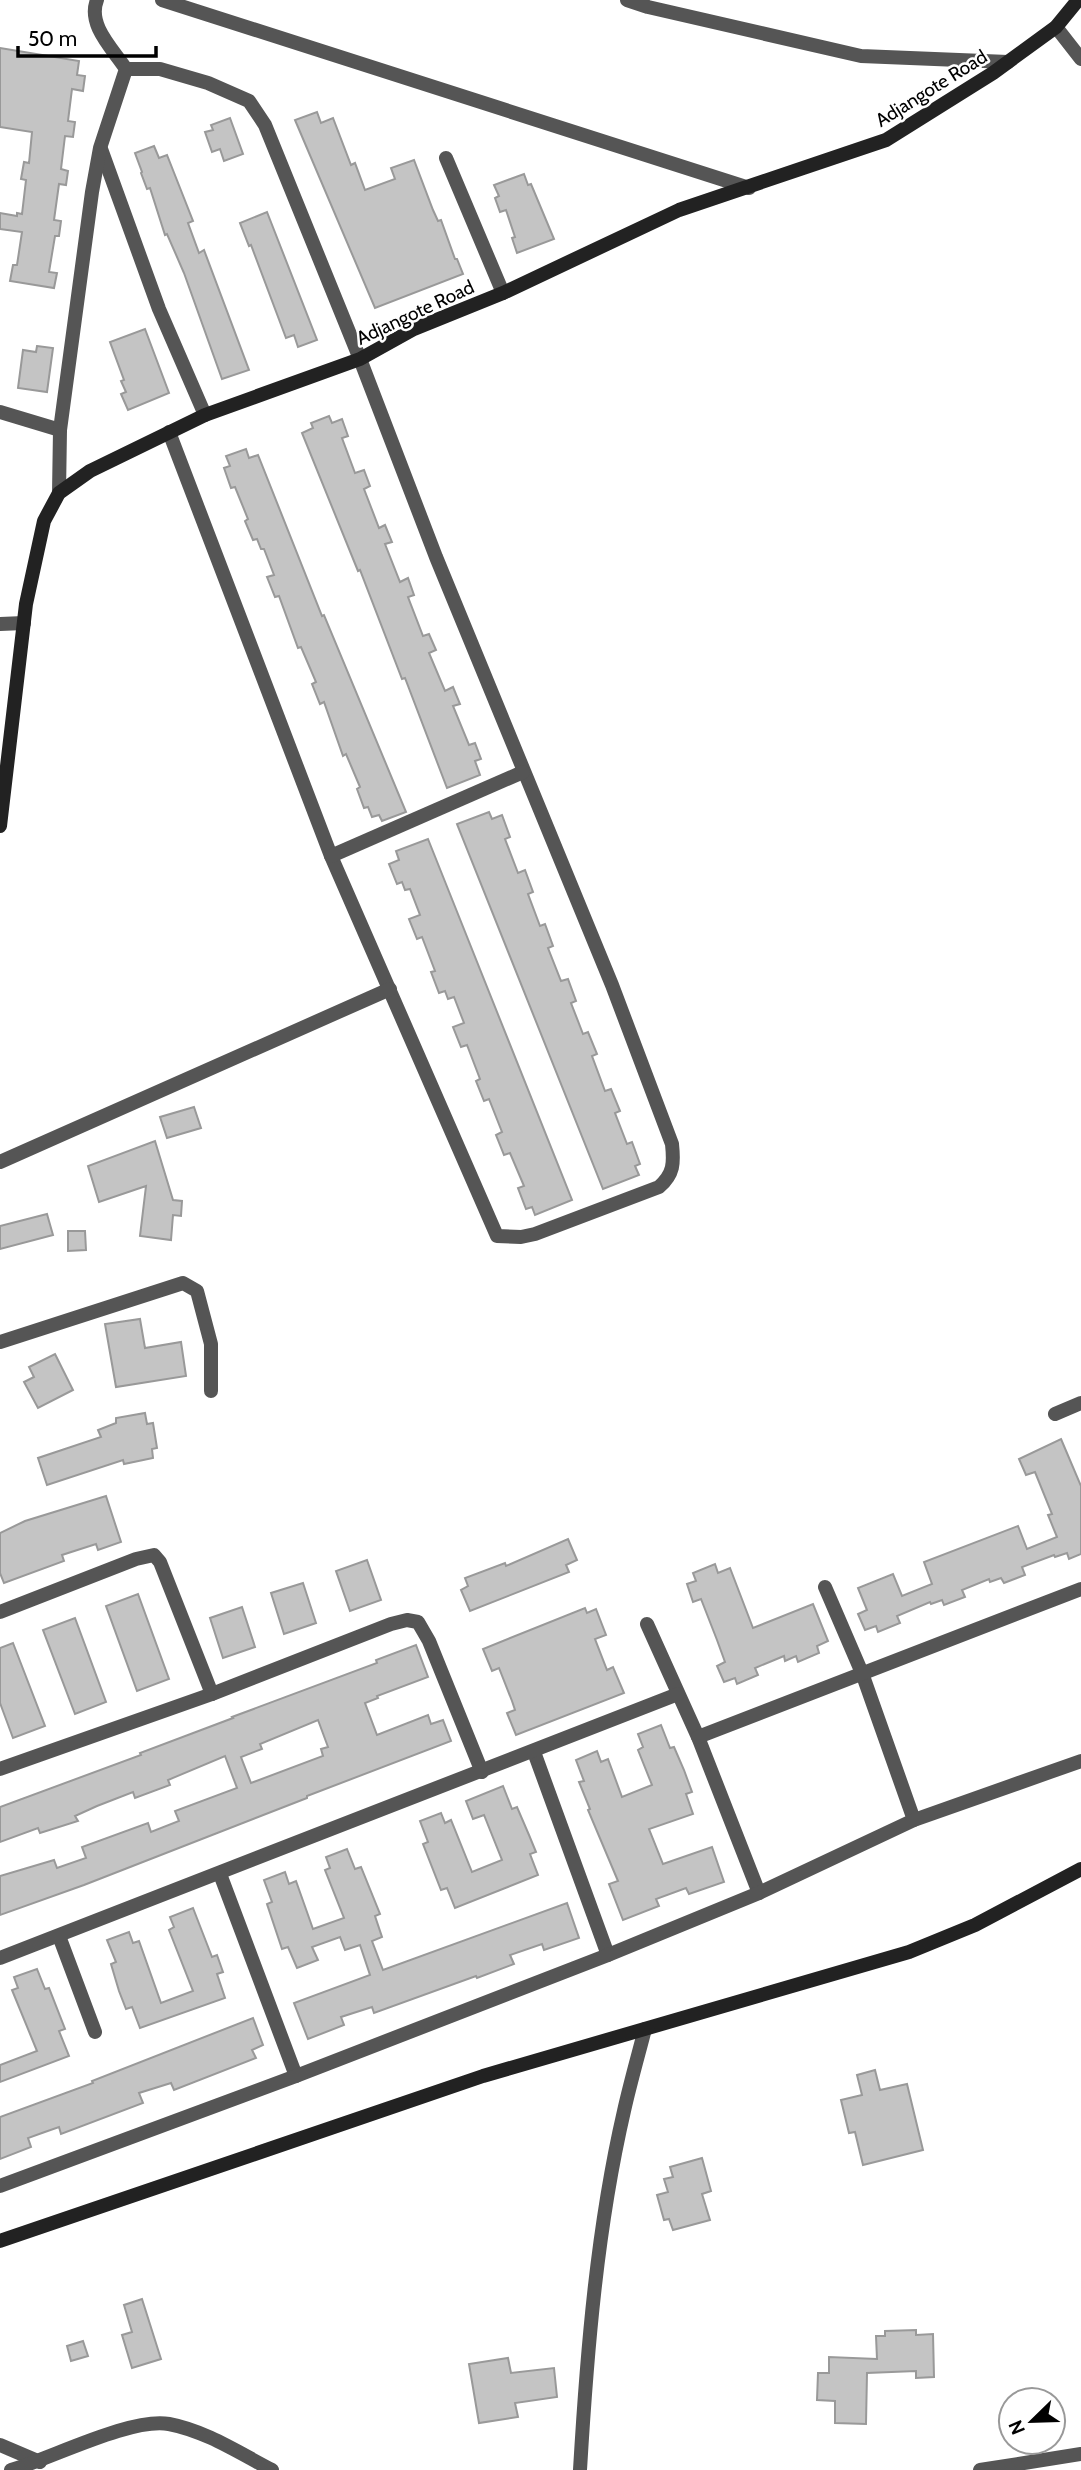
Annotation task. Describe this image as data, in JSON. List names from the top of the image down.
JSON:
{
  "streets": {
    "street": ["Adjangote Road"]
  },
  "scale_bar": "50 m",
  "north": "bottom left"
}
